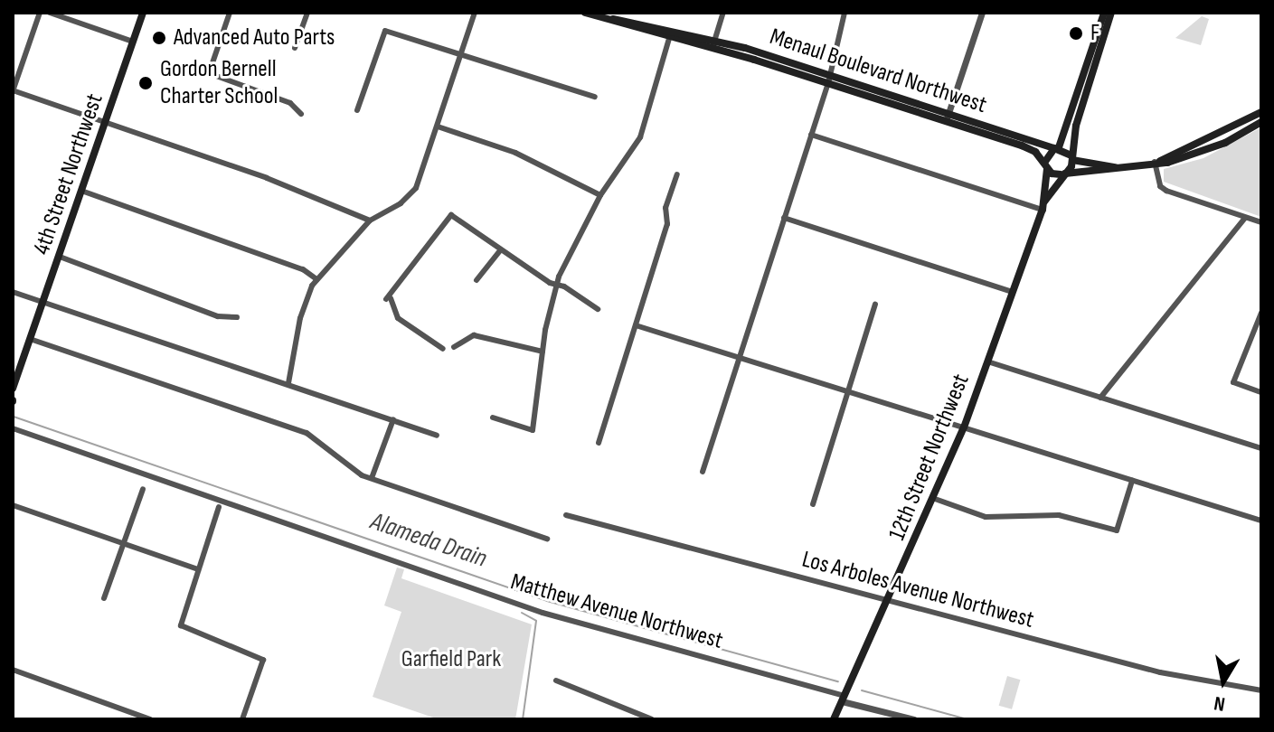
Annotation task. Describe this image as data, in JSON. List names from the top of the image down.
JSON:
{
  "streets": {
    "main road": ["Menaul Boulevard Northwest", "4th Street Northwest", "12th Street Northwest"],
    "street": ["Los Arboles Avenue Northwest", "Matthew Avenue Northwest"]
  },
  "crossings": [
    ["Menaul Boulevard Northwest", "12th Street Northwest"],
    ["12th Street Northwest", "Los Arboles Avenue Northwest"],
    ["12th Street Northwest", "Matthew Avenue Northwest"]
  ],
  "water": ["Alameda Drain"],
  "parks": ["Garfield Park"],
  "places": ["F", "Advanced Auto Parts", "Gordon Bernell Charter School"],
  "north": "bottom"
}
